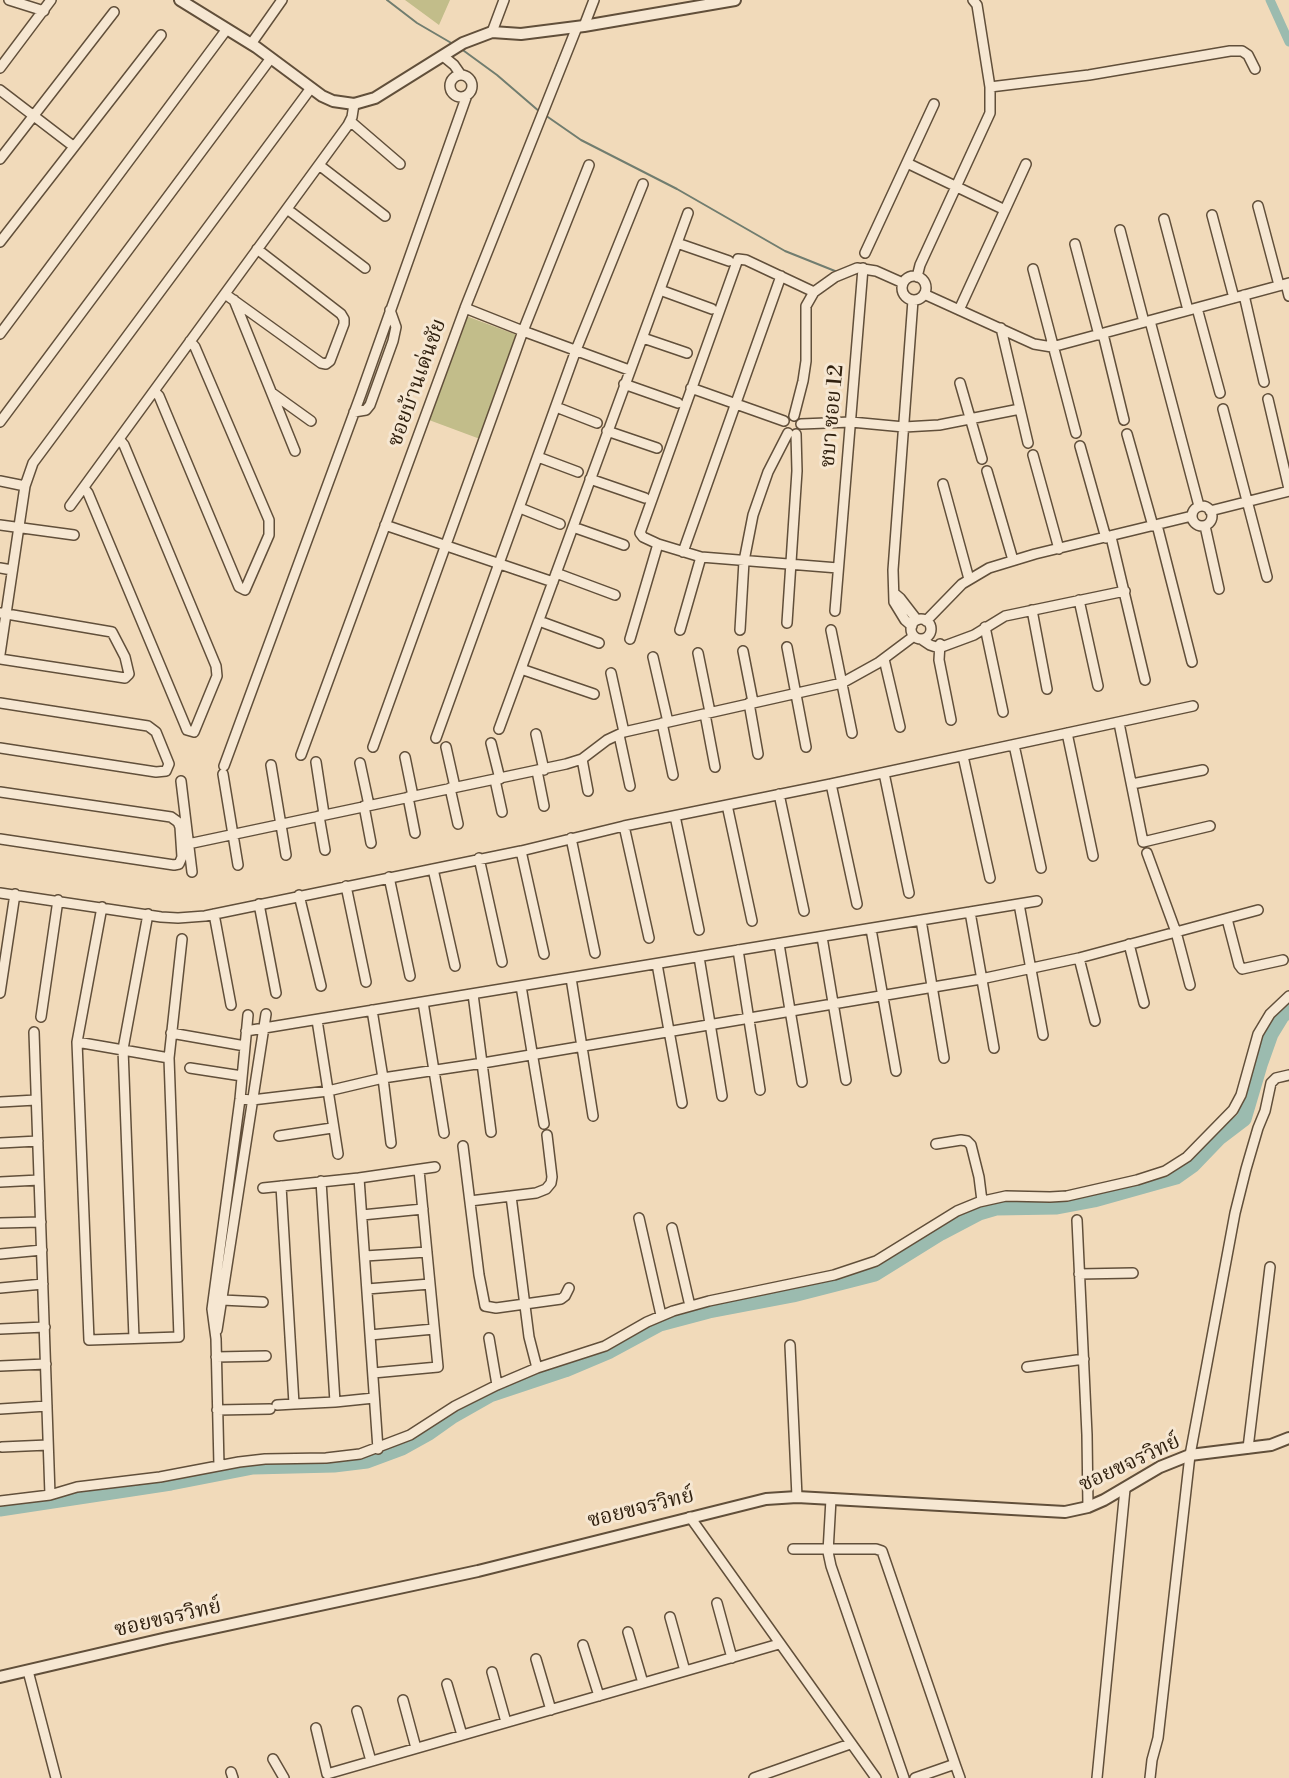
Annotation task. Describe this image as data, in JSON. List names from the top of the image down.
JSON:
{
  "streets": {
    "street": ["ซอยบ้านเด่นชัย", "ชบา ซอย 12", "ซอยขจรวิทย์"]
  }
}
